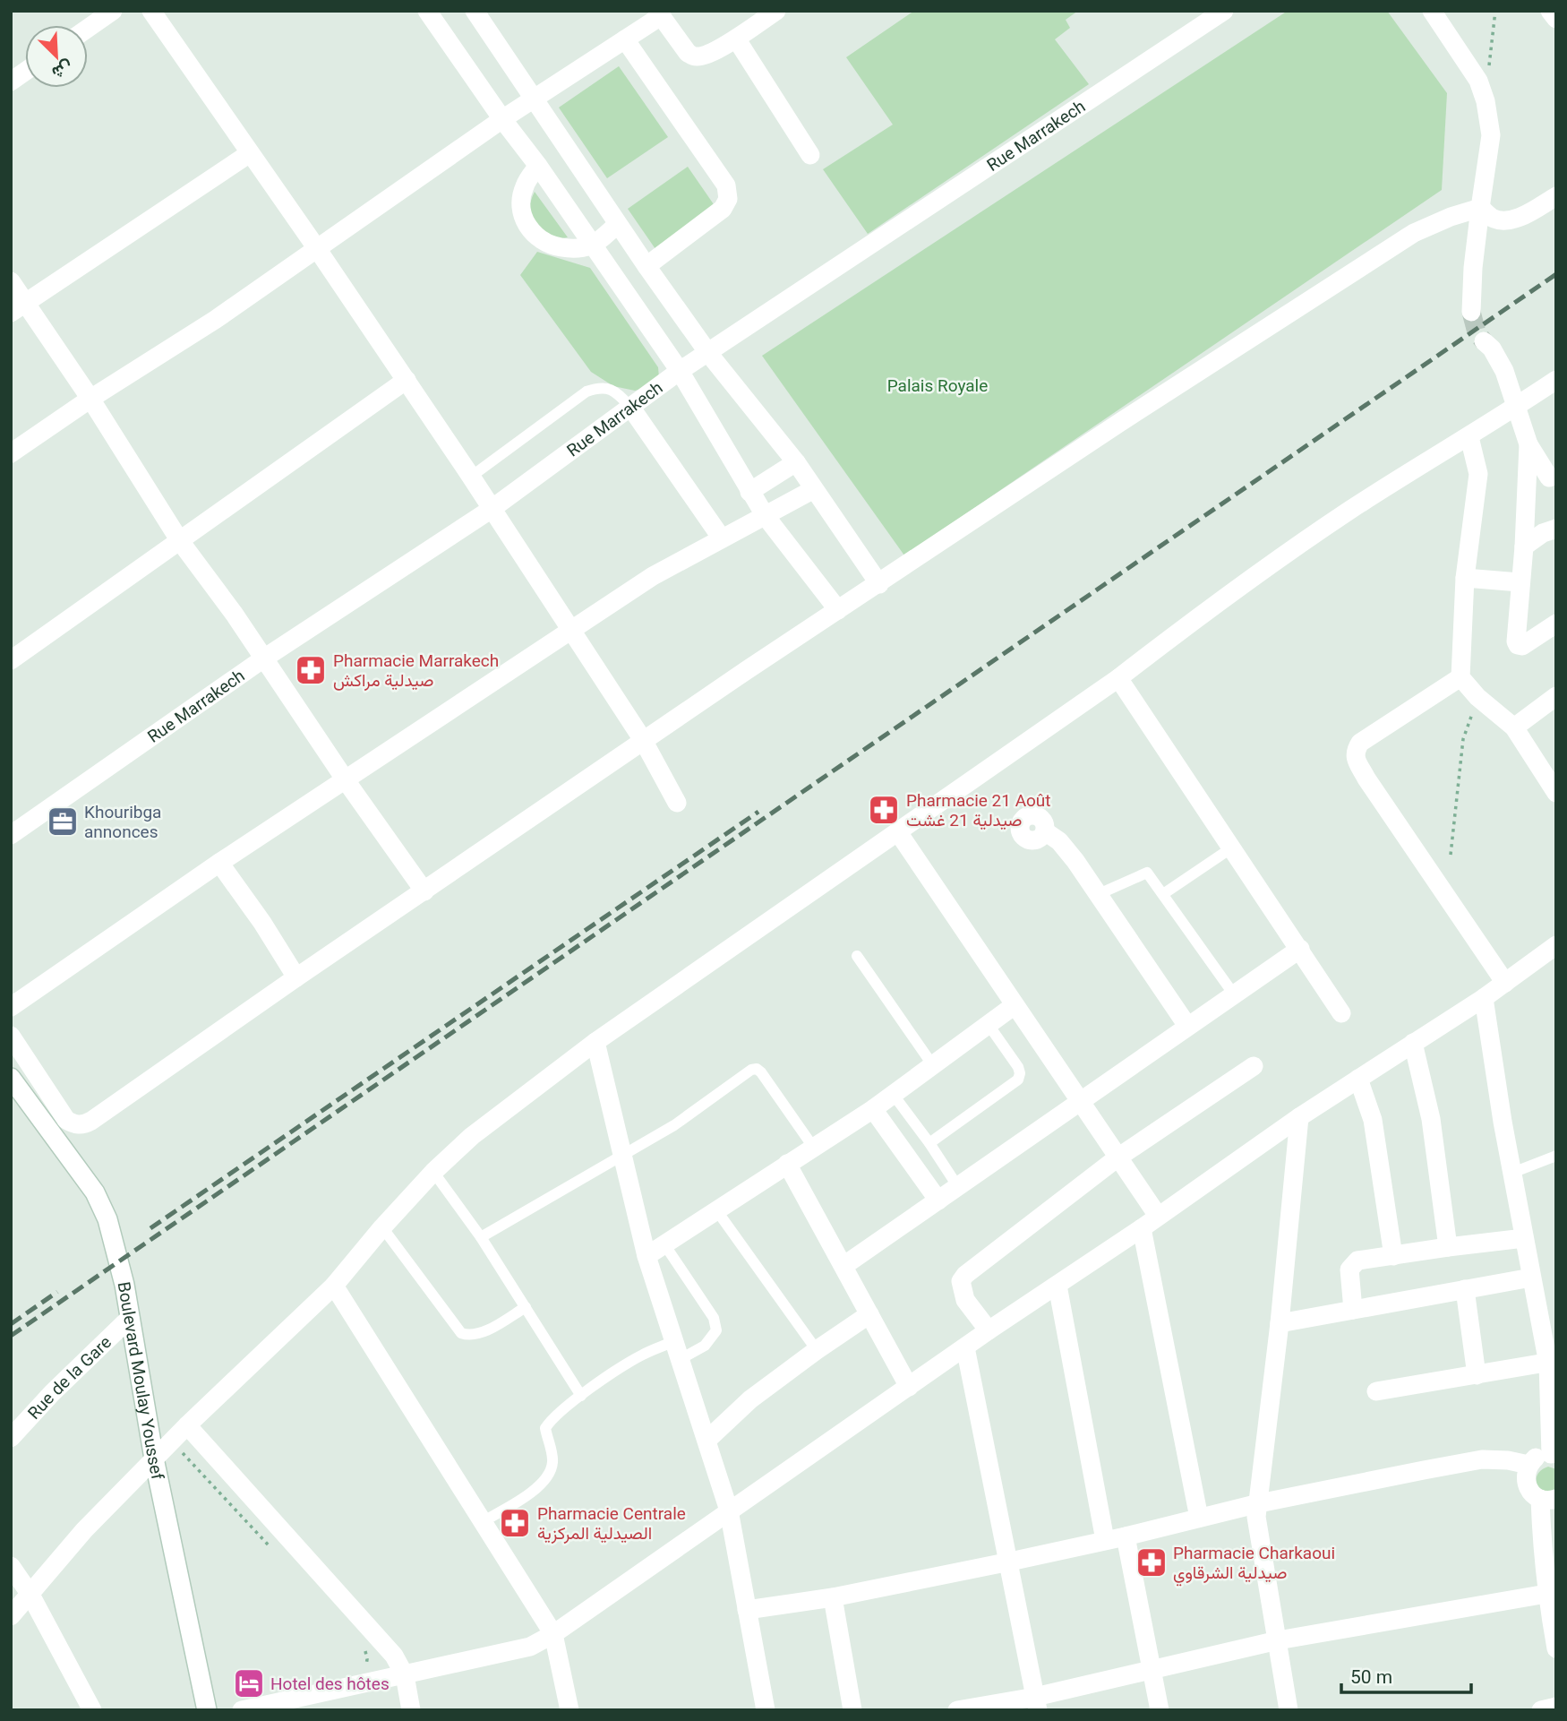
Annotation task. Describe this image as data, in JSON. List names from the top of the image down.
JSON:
{
  "streets": {
    "street": ["Rue Marrakech", "Rue de la Gare", "Boulevard Moulay Youssef"]
  },
  "crossings": [
    ["Rue de la Gare", "Boulevard Moulay Youssef"]
  ],
  "parks": ["Palais Royale"],
  "places": {
    "pharmacy": [
      "Pharmacie Marrakech صيدلية مراكش",
      "Pharmacie 21 Août صيدلية 21 غشت",
      "Pharmacie Centrale الصيدلية المركزية",
      "Pharmacie Charkaoui صيدلية الشرقاوي"
    ],
    "office": ["Khouribga annonces"],
    "hotel": ["Hotel des hôtes"]
  },
  "scale_bar": "50 m",
  "north": "bottom right"
}
